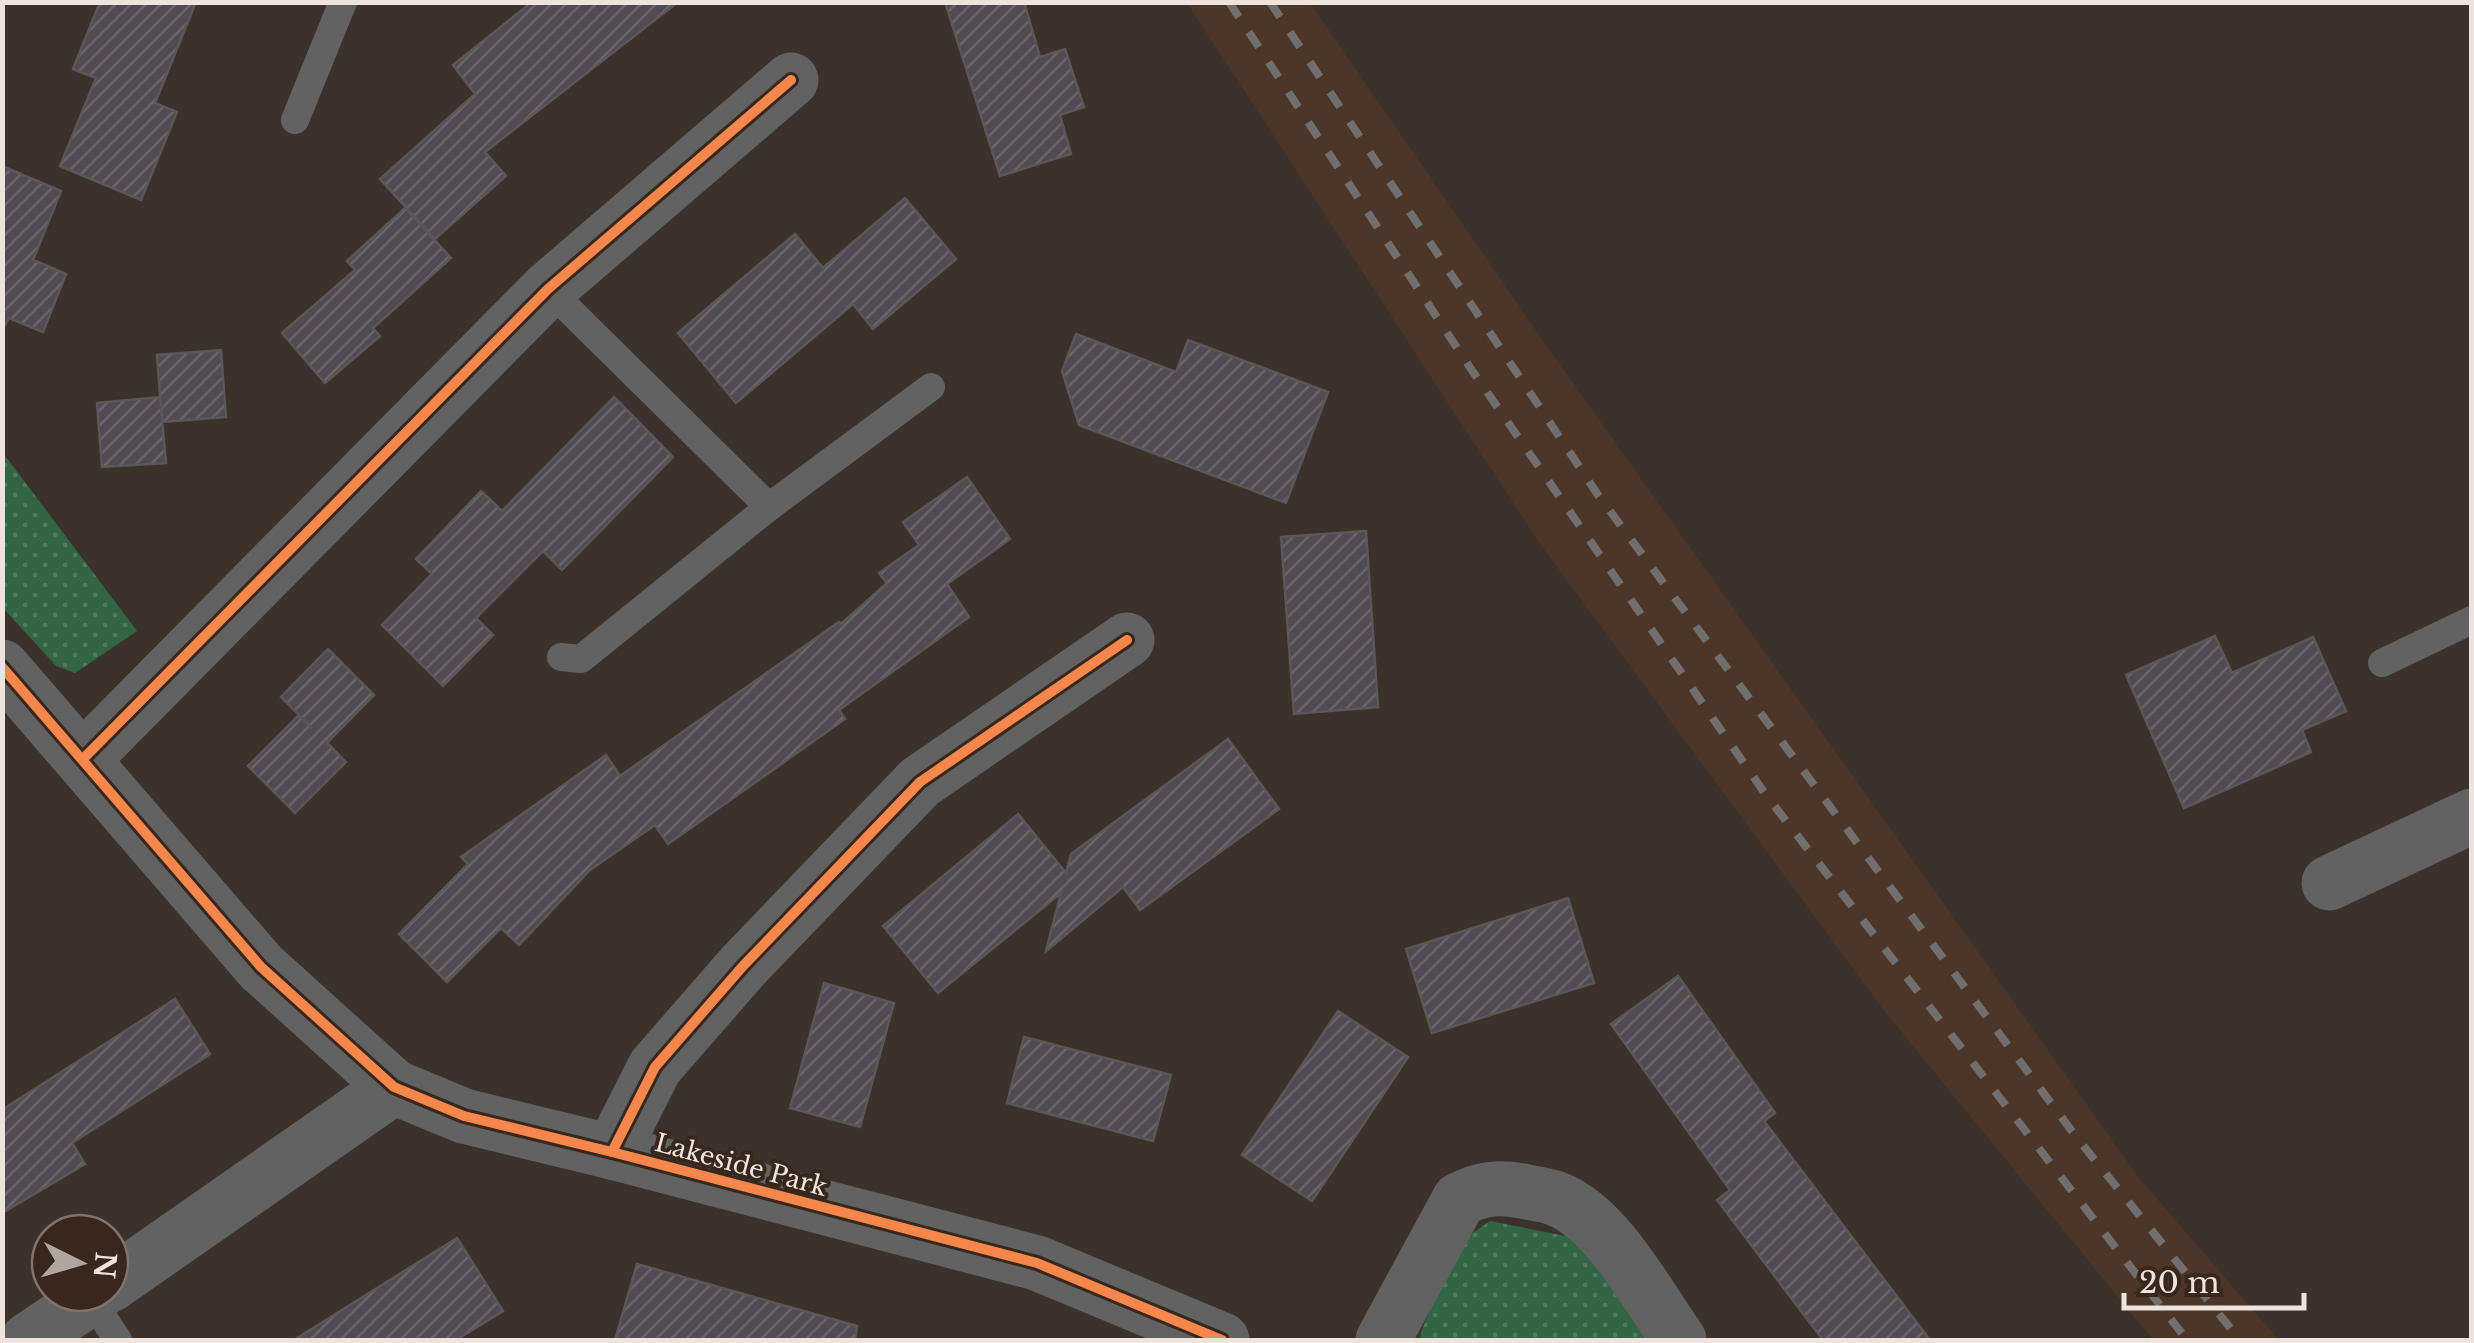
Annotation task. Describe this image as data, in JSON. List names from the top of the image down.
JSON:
{
  "streets": {
    "street": ["Lakeside Park"]
  },
  "scale_bar": "20 m",
  "north": "right"
}
